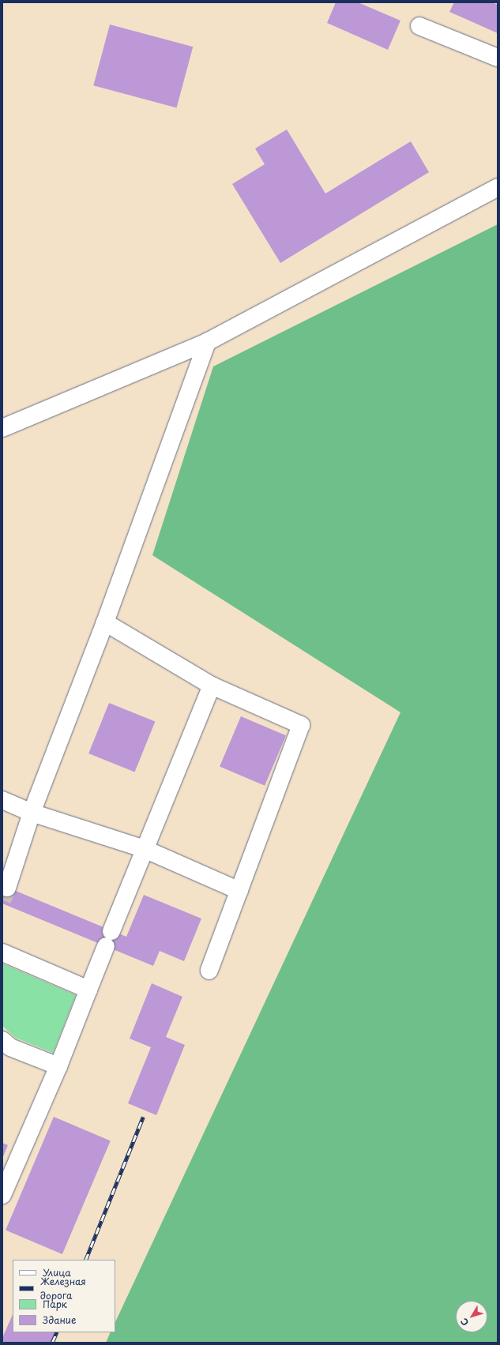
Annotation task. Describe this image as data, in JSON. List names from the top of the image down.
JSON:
{
  "legend": [
    "Улица",
    "Железная дорога",
    "Парк",
    "Здание"
  ],
  "north": "bottom left"
}
